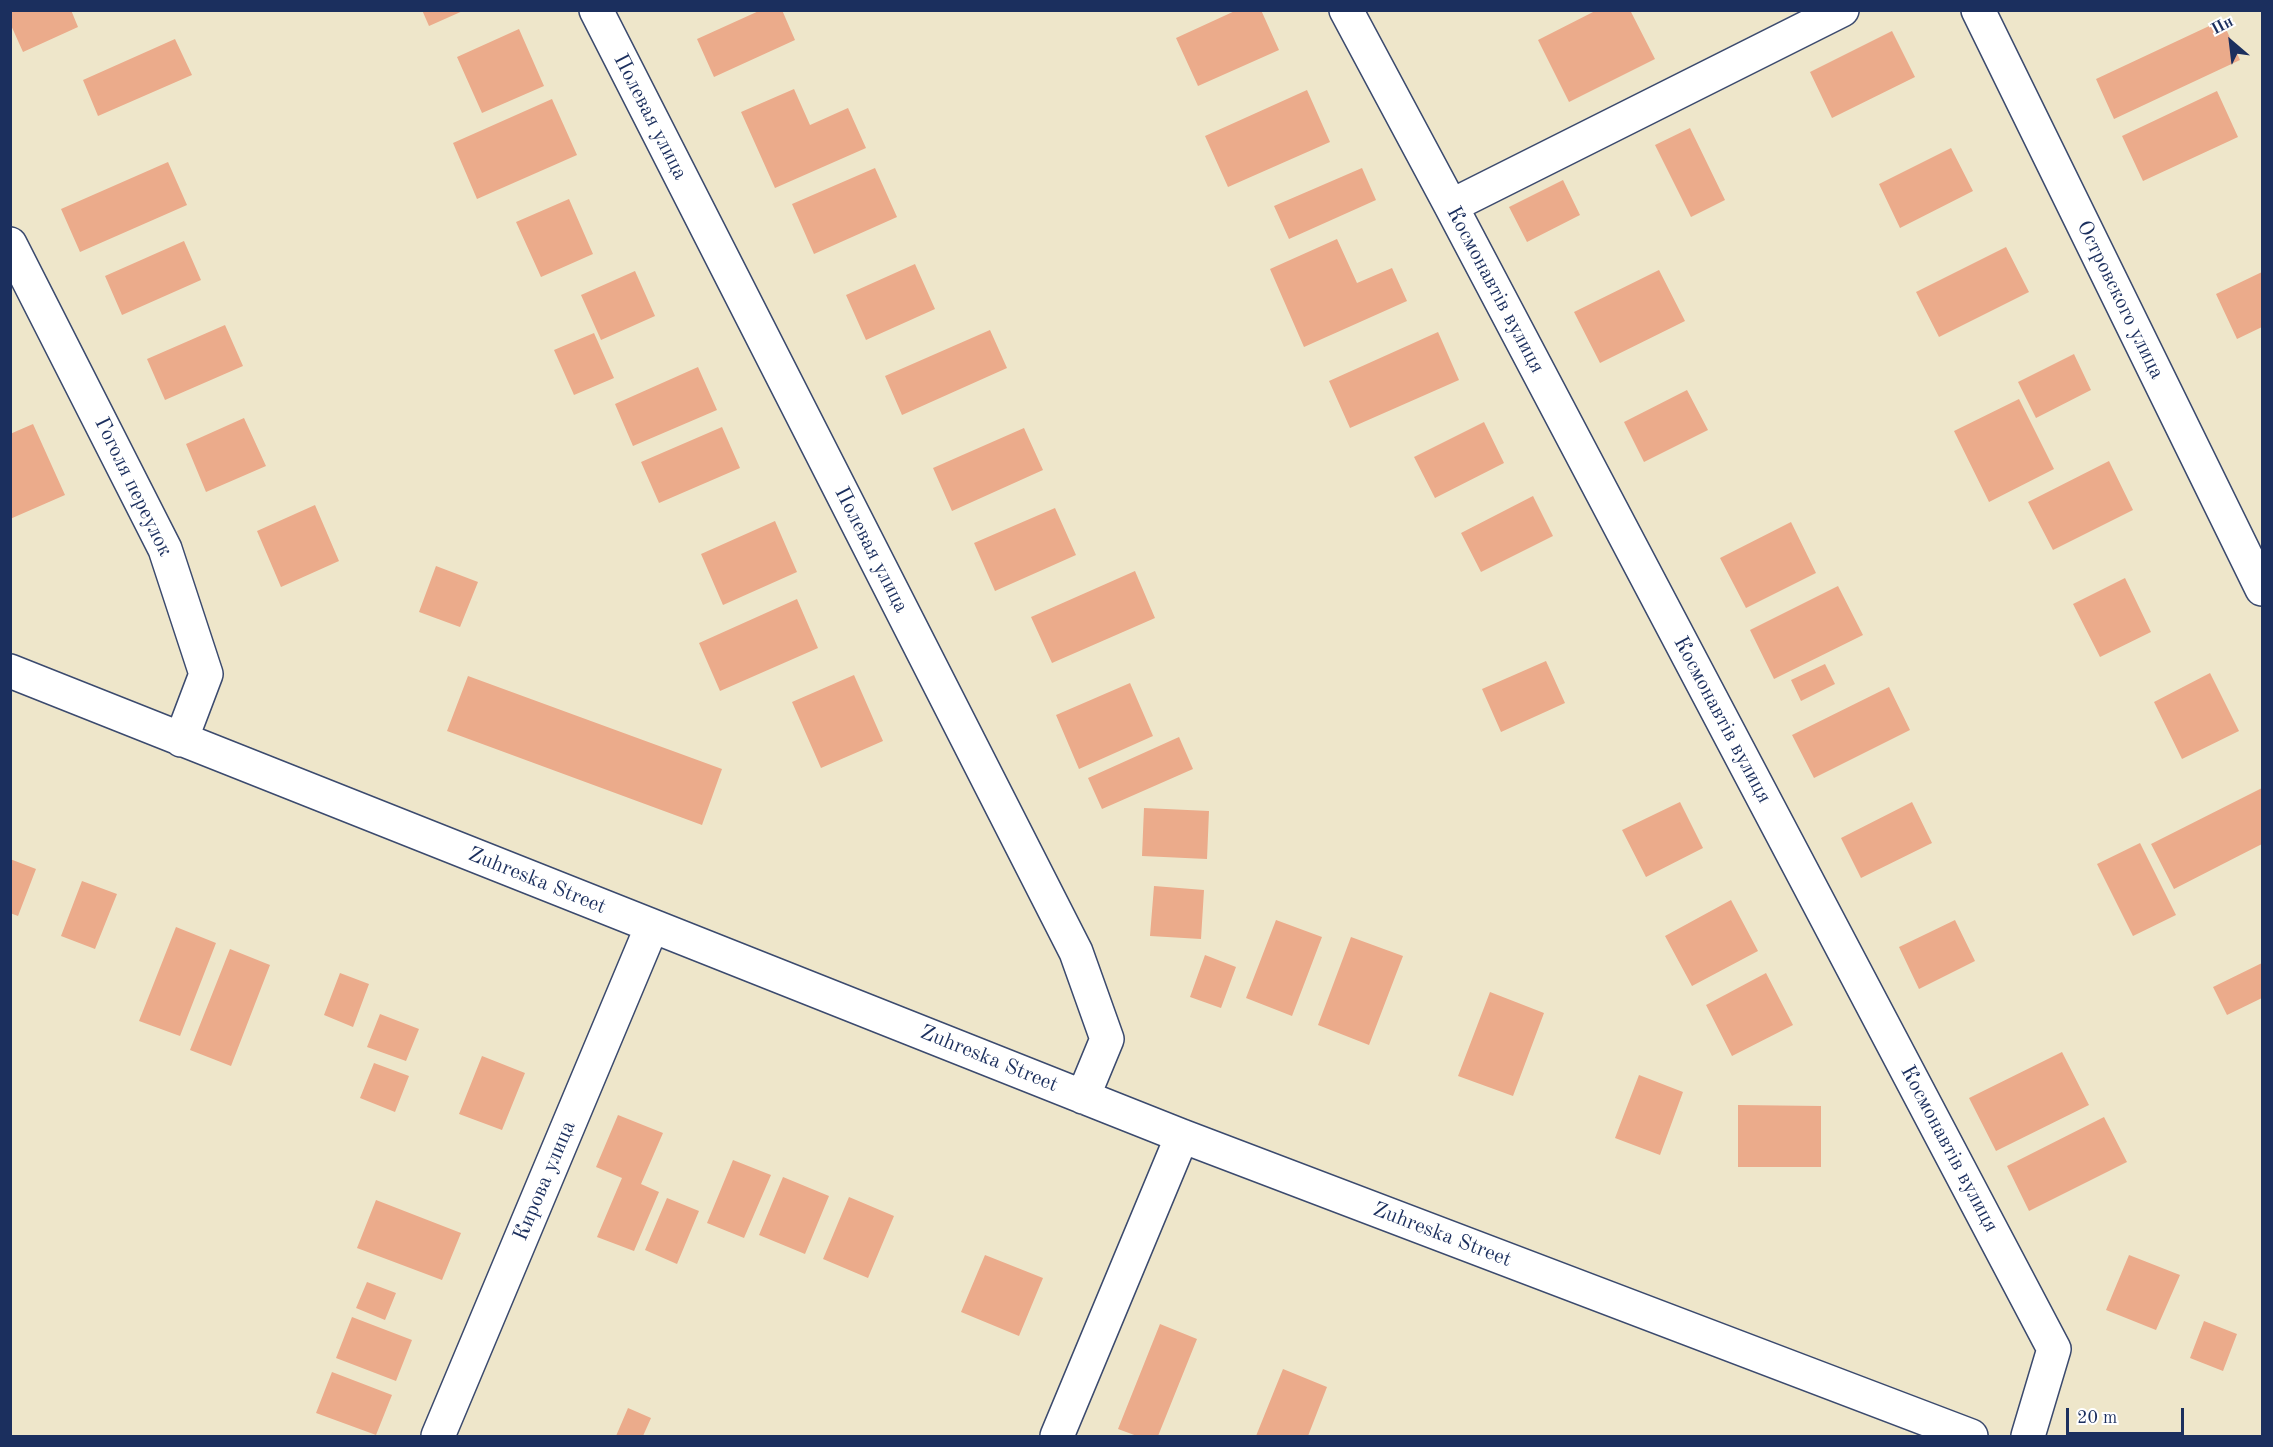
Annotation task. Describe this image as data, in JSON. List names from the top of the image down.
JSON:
{
  "streets": {
    "street": [
      "Полевая улица",
      "Космонавтів вулиця",
      "Островского улица",
      "Гоголя переулок",
      "Zuhreska Street",
      "Кирова улица"
    ]
  },
  "crossings": [
    ["Полевая улица", "Zuhreska Street"],
    ["Гоголя переулок", "Zuhreska Street"],
    ["Zuhreska Street", "Кирова улица"]
  ],
  "scale_bar": "20 m",
  "north": "top left"
}
